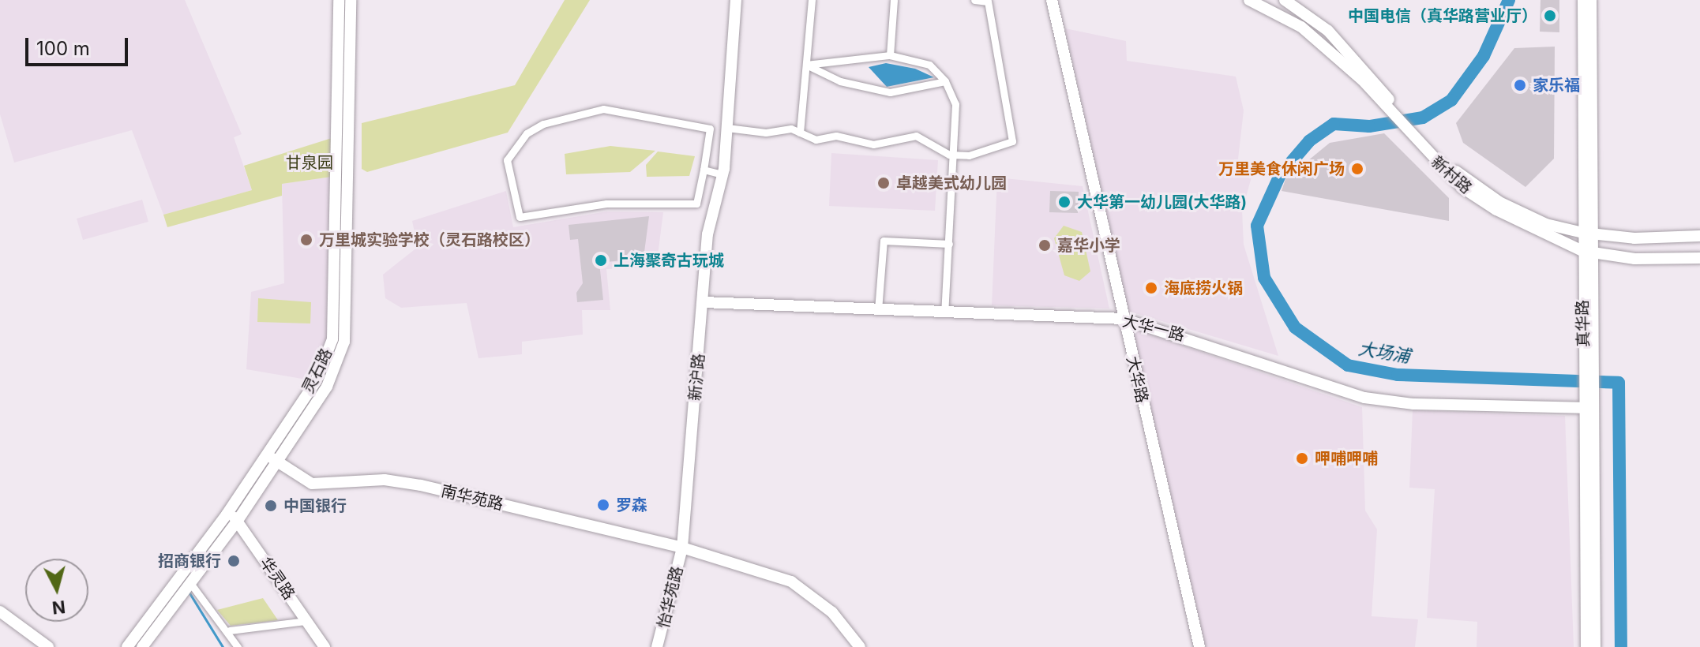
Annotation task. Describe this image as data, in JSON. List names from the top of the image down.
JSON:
{
  "streets": {
    "main road": [
      "新村路",
      "真华路",
      "大华一路",
      "灵石路",
      "新沪路",
      "大华路",
      "南华苑路",
      "华灵路",
      "怡华苑路"
    ]
  },
  "crossings": [
    ["新村路", "真华路"],
    ["真华路", "大华一路"],
    ["大华一路", "新沪路"],
    ["大华一路", "大华路"],
    ["灵石路", "南华苑路"],
    ["灵石路", "华灵路"],
    ["新沪路", "南华苑路"],
    ["新沪路", "怡华苑路"],
    ["南华苑路", "怡华苑路"]
  ],
  "water": ["大场浦"],
  "parks": ["甘泉园"],
  "places": [
    "中国电信（真华路营业厅）",
    "家乐福",
    "万里美食休闲广场",
    "卓越美式幼儿园",
    "大华第一幼儿园(大华路)",
    "万里城实验学校（灵石路校区）",
    "嘉华小学",
    "上海聚奇古玩城",
    "海底捞火锅",
    "呷哺呷哺",
    "罗森",
    "中国银行",
    "招商银行"
  ],
  "scale_bar": "100 m",
  "north": "bottom"
}
